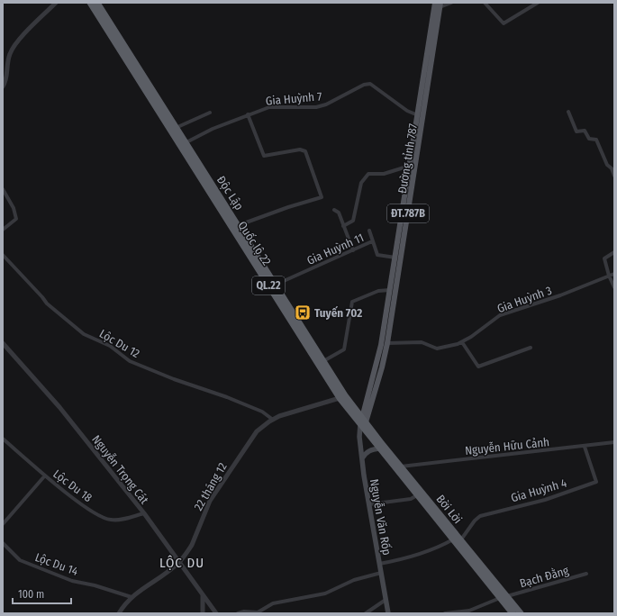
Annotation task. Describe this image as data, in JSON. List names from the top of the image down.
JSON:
{
  "streets": {
    "highway": [
      "Độc Lập",
      "Quốc lộ 22",
      "QL.22",
      "Bời Lời"
    ],
    "main road": ["Đường tỉnh 787", "ĐT.787B", "Nguyễn Văn Rốp"],
    "street": [
      "Gia Huỳnh 7",
      "Gia Huỳnh 11",
      "Gia Huỳnh 3",
      "Lộc Du 12",
      "Nguyễn Hữu Cảnh",
      "Nguyễn Trọng Cát",
      "Lộc Du 18",
      "22 tháng 12",
      "Gia Huỳnh 4",
      "Lộc Du 14",
      "Bạch Đằng"
    ]
  },
  "crossings": [
    ["Gia Huỳnh 7", "Đường tỉnh 787"],
    ["Gia Huỳnh 7", "Độc Lập"],
    ["Gia Huỳnh 7", "Quốc lộ 22"],
    ["Đường tỉnh 787", "Quốc lộ 22"],
    ["Đường tỉnh 787", "Gia Huỳnh 11"],
    ["Đường tỉnh 787", "Gia Huỳnh 3"],
    ["Đường tỉnh 787", "Bời Lời"],
    ["Đường tỉnh 787", "Nguyễn Văn Rốp"],
    ["Độc Lập", "Quốc lộ 22"],
    ["Độc Lập", "Gia Huỳnh 11"],
    ["Độc Lập", "22 tháng 12"],
    ["Quốc lộ 22", "22 tháng 12"],
    ["Quốc lộ 22", "Bời Lời"],
    ["Quốc lộ 22", "Nguyễn Văn Rốp"],
    ["Lộc Du 12", "22 tháng 12"],
    ["Nguyễn Hữu Cảnh", "Gia Huỳnh 4"],
    ["Nguyễn Hữu Cảnh", "Bời Lời"],
    ["Nguyễn Trọng Cát", "Lộc Du 18"],
    ["Nguyễn Trọng Cát", "22 tháng 12"],
    ["22 tháng 12", "Lộc Du 14"],
    ["Gia Huỳnh 4", "Bời Lời"],
    ["Bời Lời", "Nguyễn Văn Rốp"],
    ["Bời Lời", "Bạch Đằng"]
  ],
  "districts": ["LỘC DU"],
  "places": {
    "bus stop": ["Tuyến 702"]
  },
  "scale_bar": "100 m"
}
